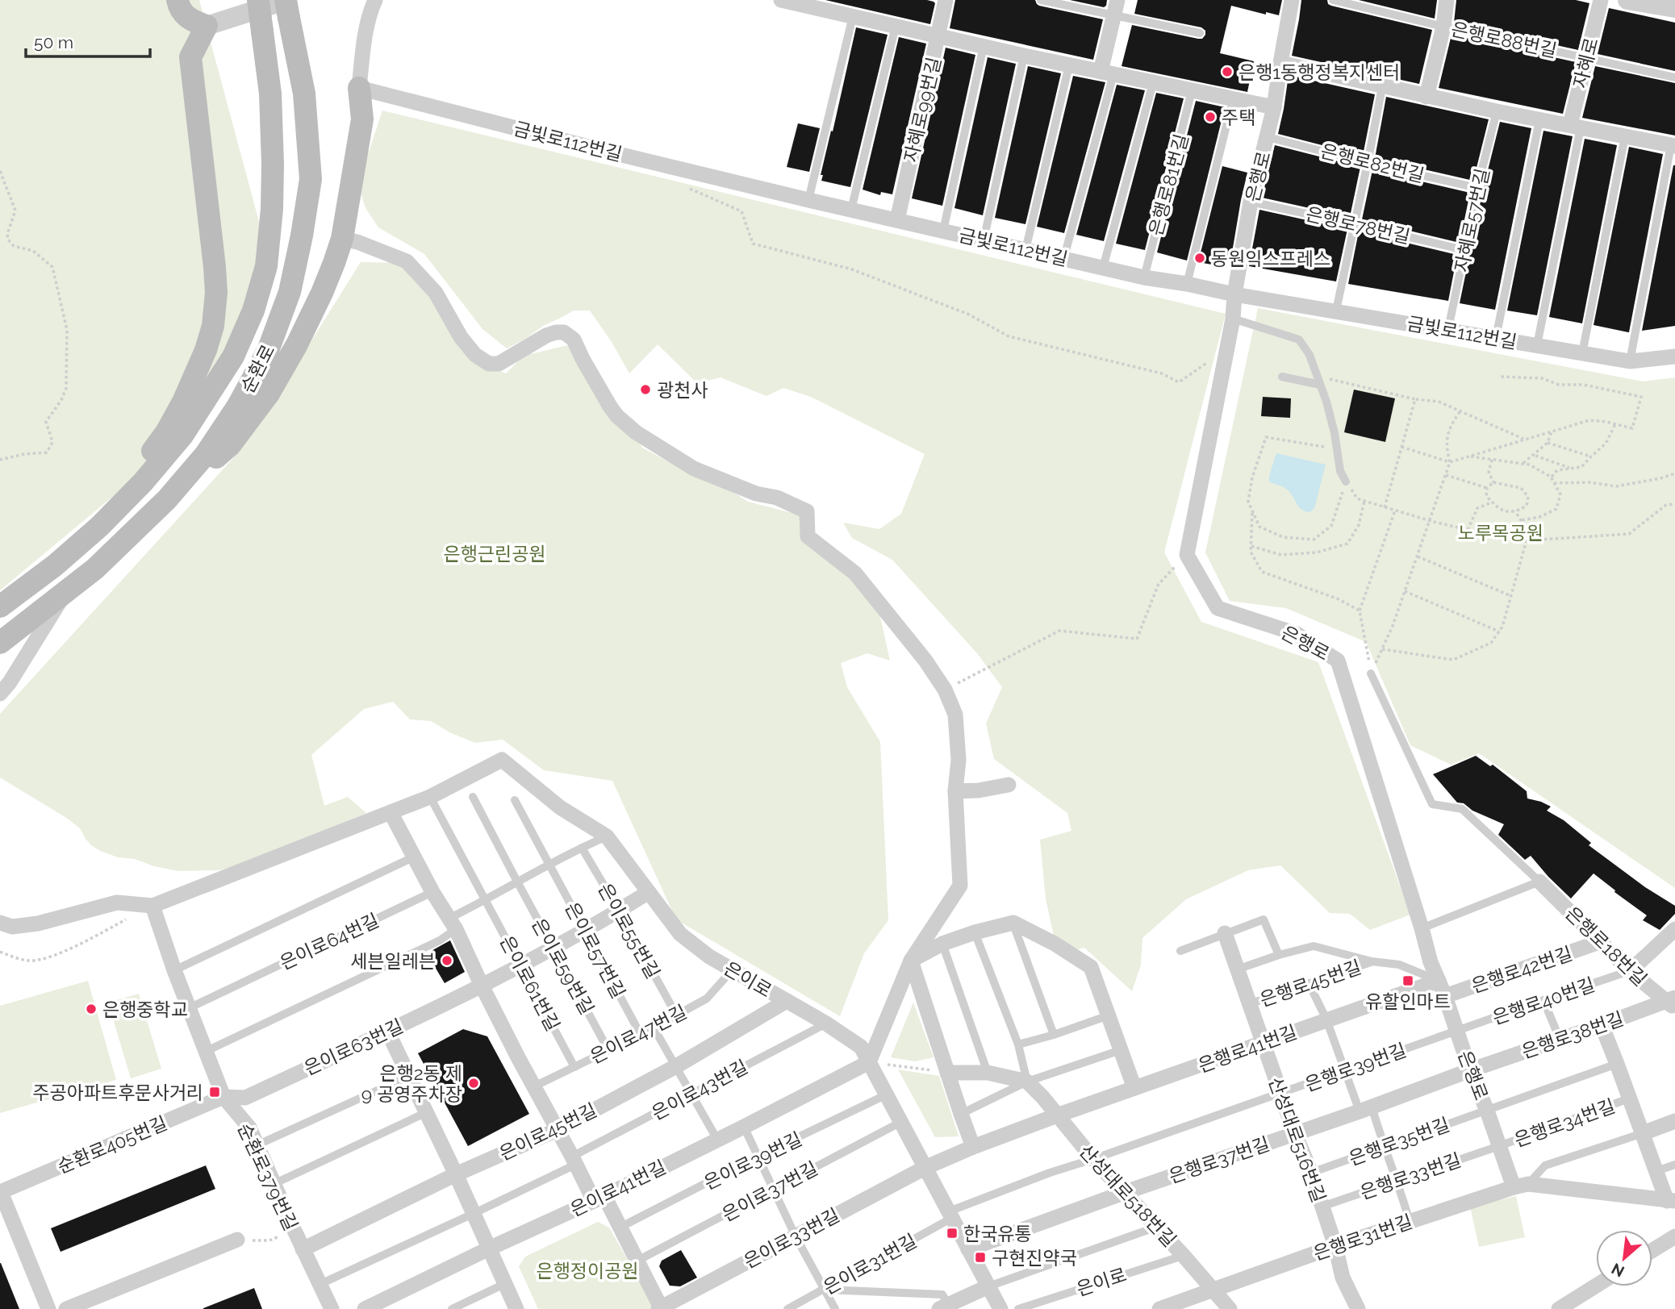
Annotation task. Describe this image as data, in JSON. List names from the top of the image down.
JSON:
{
  "streets": {
    "main road": ["순환로"],
    "street": [
      "자혜로",
      "자혜로99번길",
      "금빛로112번길",
      "은행로",
      "은행로18번길",
      "은행로42번길",
      "은이로",
      "은행로38번길",
      "은이로63번길",
      "은행로41번길",
      "은이로45번길",
      "산성대로516번길",
      "순환로405번길",
      "은행로37번길",
      "순환로379번길",
      "은이로41번길",
      "산성대로518번길",
      "은행로31번길",
      "은이로33번길"
    ],
    "lane": [
      "은행로88번길",
      "은행로82번길",
      "은행로81번길",
      "자혜로57번길",
      "은행로78번길",
      "은이로55번길",
      "은이로64번길",
      "은이로57번길",
      "은이로59번길",
      "은이로61번길",
      "은행로45번길",
      "은행로40번길",
      "은이로47번길",
      "은행로39번길",
      "은이로43번길",
      "은행로34번길",
      "은행로35번길",
      "은이로39번길",
      "은행로33번길",
      "은이로37번길",
      "은이로31번길"
    ]
  },
  "crossings": [
    ["은행로88번길", "자혜로"],
    ["자혜로99번길", "금빛로112번길"],
    ["금빛로112번길", "은행로"],
    ["금빛로112번길", "은행로81번길"],
    ["금빛로112번길", "자혜로57번길"],
    ["은행로82번길", "은행로"],
    ["은행로82번길", "자혜로57번길"],
    ["은행로", "은행로78번길"],
    ["은행로", "은행로42번길"],
    ["은행로", "은행로45번길"],
    ["은행로", "은행로40번길"],
    ["은행로", "은행로38번길"],
    ["은행로", "은행로41번길"],
    ["은행로", "은행로39번길"],
    ["은행로", "은행로34번길"],
    ["은행로", "은행로35번길"],
    ["은행로", "은행로37번길"],
    ["은행로", "은행로33번길"],
    ["은행로", "은행로31번길"],
    ["자혜로57번길", "은행로78번길"],
    ["은이로55번길", "은이로47번길"],
    ["은이로55번길", "은이로63번길"],
    ["은이로64번길", "순환로379번길"],
    ["은행로18번길", "은행로42번길"],
    ["은행로18번길", "은행로40번길"],
    ["은행로18번길", "은행로38번길"],
    ["은이로57번길", "은이로47번길"],
    ["은이로57번길", "은이로63번길"],
    ["은이로59번길", "은이로47번길"],
    ["은이로59번길", "은이로63번길"],
    ["은이로", "은이로47번길"],
    ["은이로", "은이로63번길"],
    ["은이로", "은이로43번길"],
    ["은이로", "은이로45번길"],
    ["은이로", "은행로37번길"],
    ["은이로", "은이로39번길"],
    ["은이로", "은이로41번길"],
    ["은이로", "은이로37번길"],
    ["은이로", "산성대로518번길"],
    ["은이로", "은이로33번길"],
    ["은이로", "은이로31번길"],
    ["은이로61번길", "은이로47번길"],
    ["은이로61번길", "은이로63번길"],
    ["은행로45번길", "은행로41번길"],
    ["은행로45번길", "산성대로516번길"],
    ["은행로40번길", "은행로39번길"],
    ["은행로38번길", "은행로37번길"],
    ["은이로63번길", "순환로405번길"],
    ["은이로63번길", "순환로379번길"],
    ["은행로41번길", "산성대로516번길"],
    ["은행로41번길", "산성대로518번길"],
    ["은행로39번길", "산성대로516번길"],
    ["은행로39번길", "산성대로518번길"],
    ["은이로43번길", "순환로379번길"],
    ["은행로34번길", "은행로33번길"],
    ["은이로45번길", "순환로379번길"],
    ["산성대로516번길", "은행로35번길"],
    ["산성대로516번길", "은행로37번길"],
    ["산성대로516번길", "은행로33번길"],
    ["산성대로516번길", "은행로31번길"],
    ["순환로405번길", "순환로379번길"],
    ["은행로37번길", "산성대로518번길"],
    ["산성대로518번길", "은행로31번길"]
  ],
  "parks": ["노루목공원", "은행근린공원", "은행정이공원"],
  "places": {
    "other": [
      "은행1동행정복지센터",
      "주택",
      "동원익스프레스",
      "광천사",
      "세븐일레븐",
      "은행중학교",
      "은행2동 제 9 공영주차장"
    ],
    "transit": [
      "유할인마트",
      "주공아파트후문사거리",
      "한국유통",
      "구현진약국"
    ]
  },
  "scale_bar": "50 m",
  "north": "bottom left"
}
